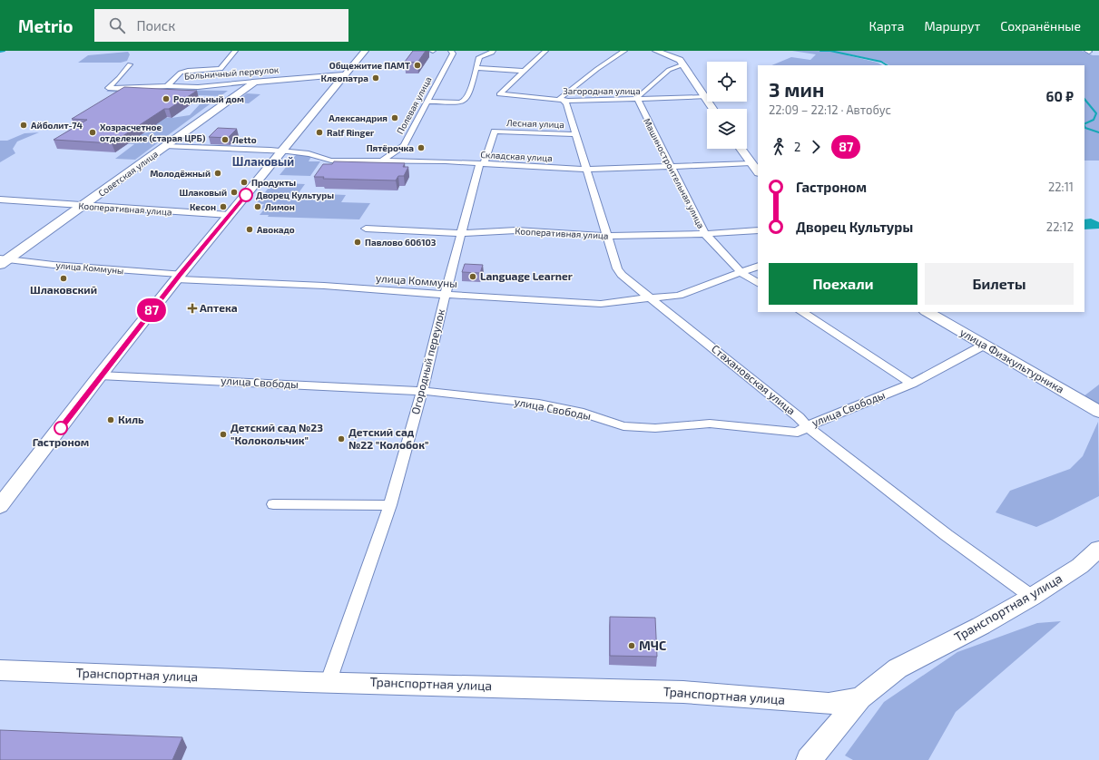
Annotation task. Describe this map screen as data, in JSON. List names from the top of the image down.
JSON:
{
  "streets": {
    "street": [
      "Больничный переулок",
      "Загородная улица",
      "Полевая улица",
      "Лесная улица",
      "Складская улица",
      "Советская улица",
      "Машиностроительная улица",
      "Кооперативная улица",
      "улица Коммуны",
      "улица Физкультурника",
      "Огородный переулок",
      "Стахановская улица",
      "улица Свободы",
      "Транспортная улица"
    ]
  },
  "crossings": [
    ["Больничный переулок", "Советская улица"],
    ["Загородная улица", "Машиностроительная улица"],
    ["Загородная улица", "Стахановская улица"],
    ["Полевая улица", "Складская улица"],
    ["Лесная улица", "Огородный переулок"],
    ["Лесная улица", "Стахановская улица"],
    ["Складская улица", "Советская улица"],
    ["Складская улица", "Машиностроительная улица"],
    ["Складская улица", "Огородный переулок"],
    ["Складская улица", "Стахановская улица"],
    ["Советская улица", "Кооперативная улица"],
    ["Советская улица", "улица Коммуны"],
    ["Машиностроительная улица", "Кооперативная улица"],
    ["Машиностроительная улица", "улица Коммуны"],
    ["Кооперативная улица", "Огородный переулок"],
    ["Кооперативная улица", "Стахановская улица"],
    ["улица Коммуны", "Огородный переулок"],
    ["улица Коммуны", "Стахановская улица"],
    ["улица Физкультурника", "улица Свободы"],
    ["Огородный переулок", "улица Свободы"],
    ["Огородный переулок", "Транспортная улица"],
    ["Стахановская улица", "улица Свободы"],
    ["Стахановская улица", "Транспортная улица"]
  ],
  "districts": ["Шлаковый"],
  "places": {
    "other": [
      "Общежитие ПАМТ",
      "Клеопатра",
      "Родильный дом",
      "Александрия",
      "Айболит-74",
      "Хозрасчетное отделение (старая ЦРБ)",
      "Ralf Ringer",
      "Леtto",
      "Пятёрочка",
      "Молодёжный",
      "Продукты",
      "Шлаковый",
      "Дворец Культуры",
      "Кесон",
      "Лимон",
      "Авокадо",
      "Павлово 606103",
      "Language Learner",
      "Шлаковский",
      "Киль",
      "Гастроном",
      "Детский сад №23 \"Колокольчик\"",
      "Детский сад №22 \"Колобок\"",
      "МЧС"
    ],
    "health": ["Аптека"]
  },
  "lines": ["bus line 87"],
  "page": {
    "header": "Metrio",
    "search": "Поиск",
    "nav": ["Карта", "Маршрут", "Сохранённые"],
    "on_map": "87",
    "heading": ["3 мин", "22:09 – 22:12 · Автобус", "60 ₽"],
    "legs": ["2", "87"],
    "list": [
      {
        "name": "Гастроном",
        "value": "22:11"
      },
      {
        "name": "Дворец Культуры",
        "value": "22:12"
      }
    ],
    "buttons": ["Поехали", "Билеты"]
  }
}
